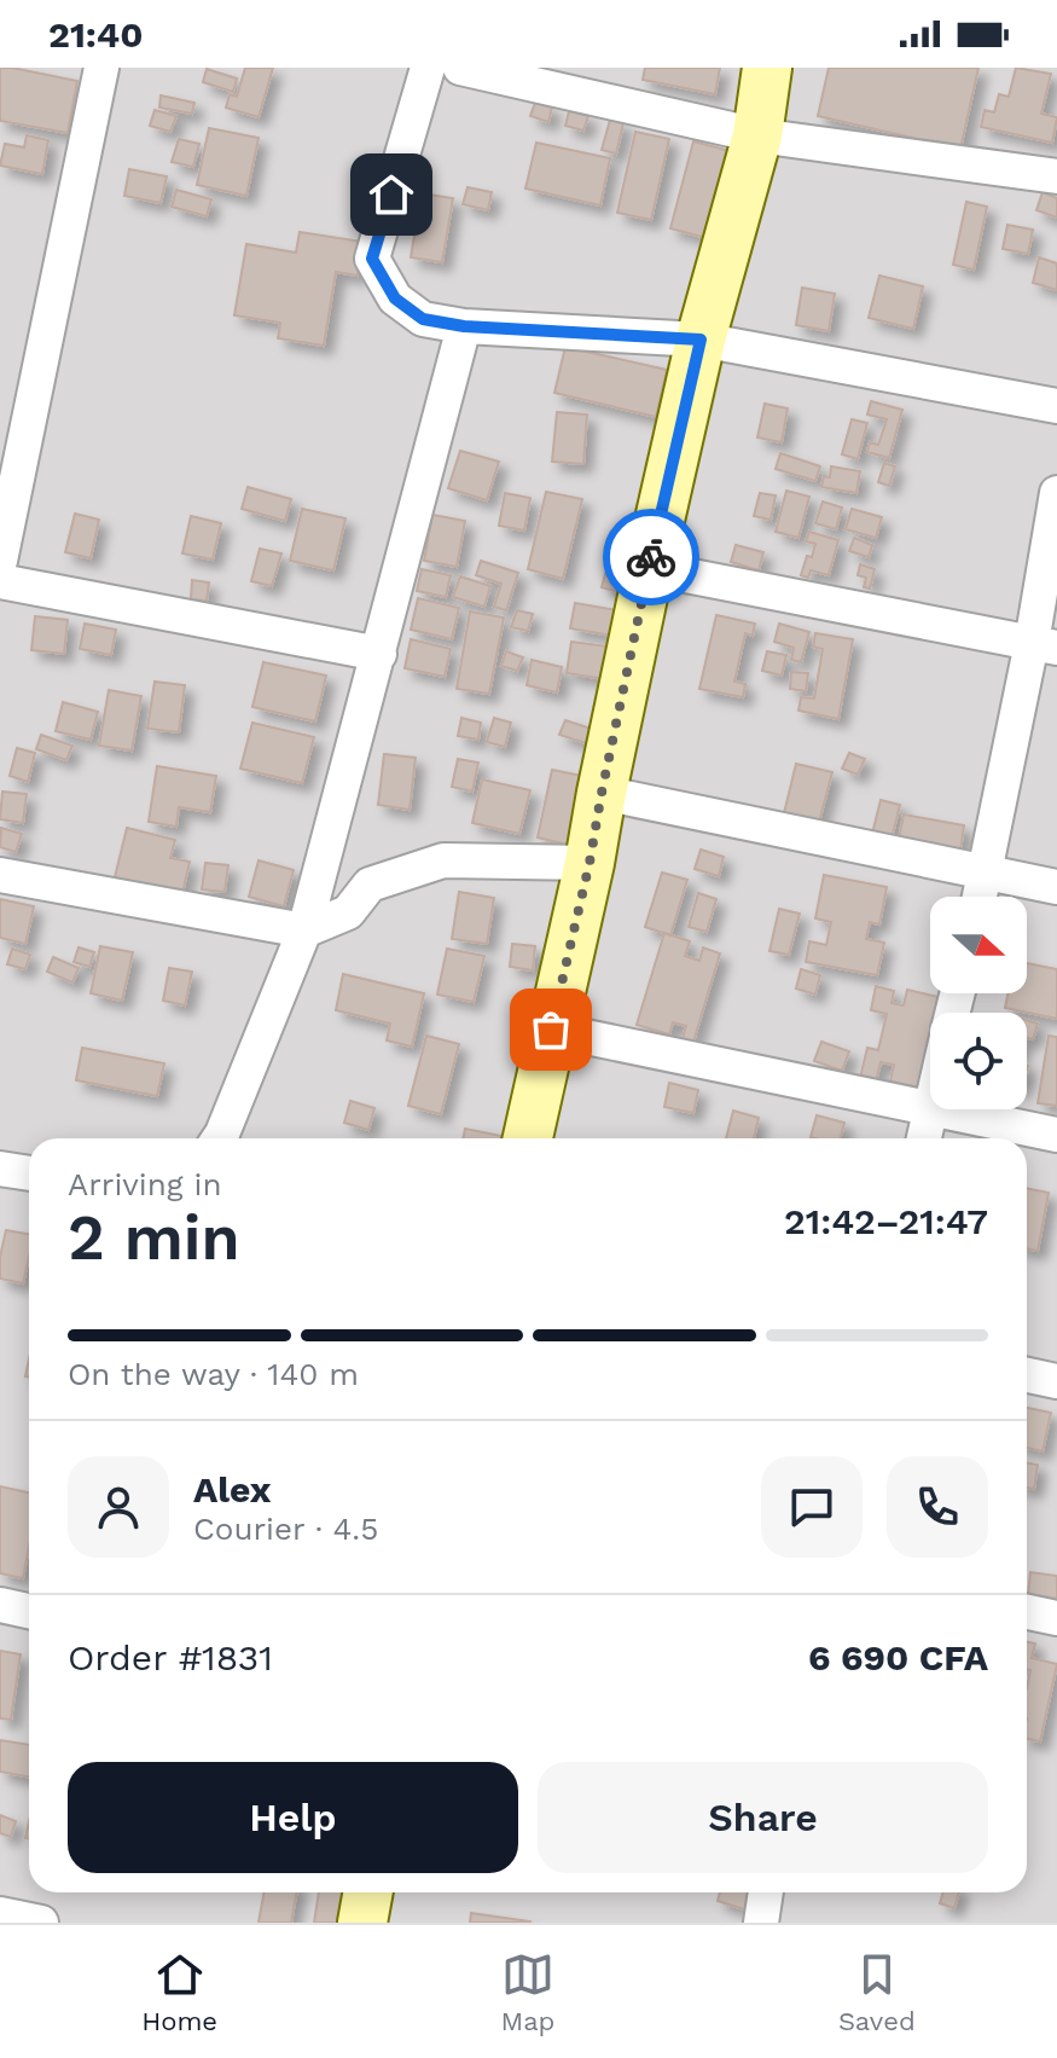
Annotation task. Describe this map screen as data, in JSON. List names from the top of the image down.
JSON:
{
  "north": "right",
  "page": {
    "status": "21:40",
    "heading": ["2 min", "Arriving in", "21:42–21:47"],
    "panel": [
      "Alex",
      "Courier · 4.5",
      "Order #1831",
      "6 690 CFA"
    ],
    "bar": "On the way · 140 m",
    "buttons": ["Help", "Share"],
    "tabs": ["Home", "Map", "Saved"]
  }
}
